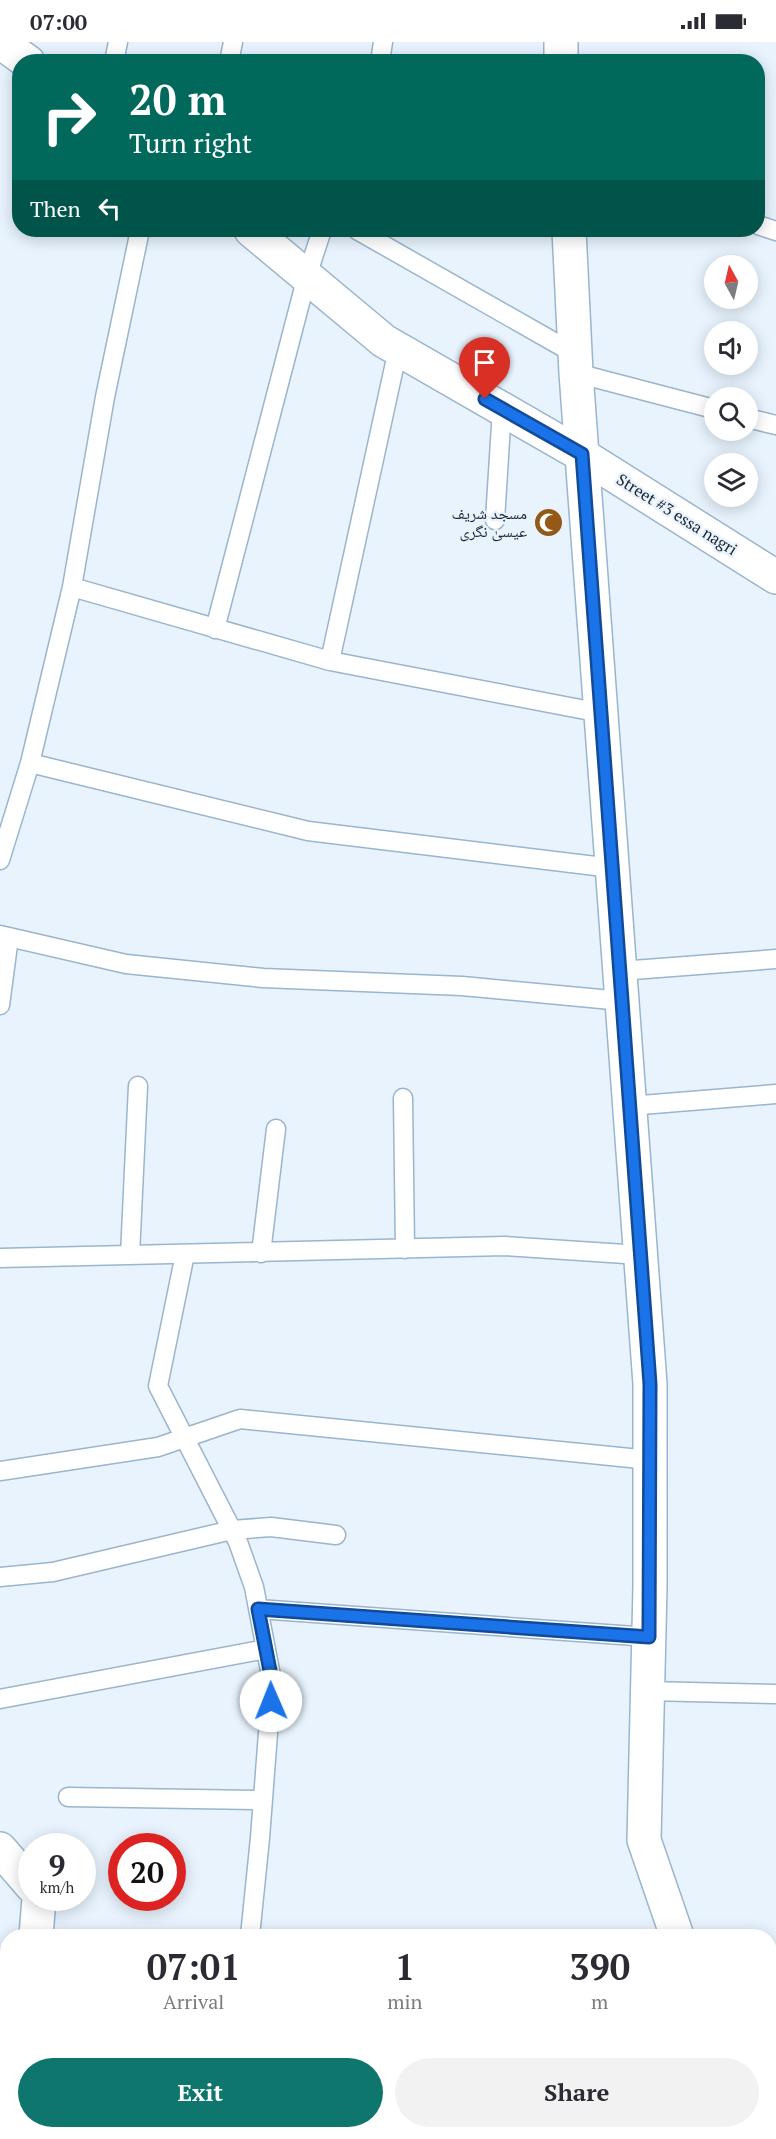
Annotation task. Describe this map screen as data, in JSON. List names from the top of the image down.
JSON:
{
  "streets": {
    "street": ["Street #3 essa nagri"]
  },
  "places": {
    "mosque": ["مسجد شریف عیسیٰ نگری"]
  },
  "north": "top",
  "page": {
    "status": "07:00",
    "turn": ["20 m", "Turn right"],
    "then": "Then",
    "speed": "9 km/h",
    "limit": "20",
    "eta": [
      "07:01",
      "Arrival",
      "1",
      "min",
      "390",
      "m"
    ],
    "buttons": ["Exit", "Share"]
  }
}
